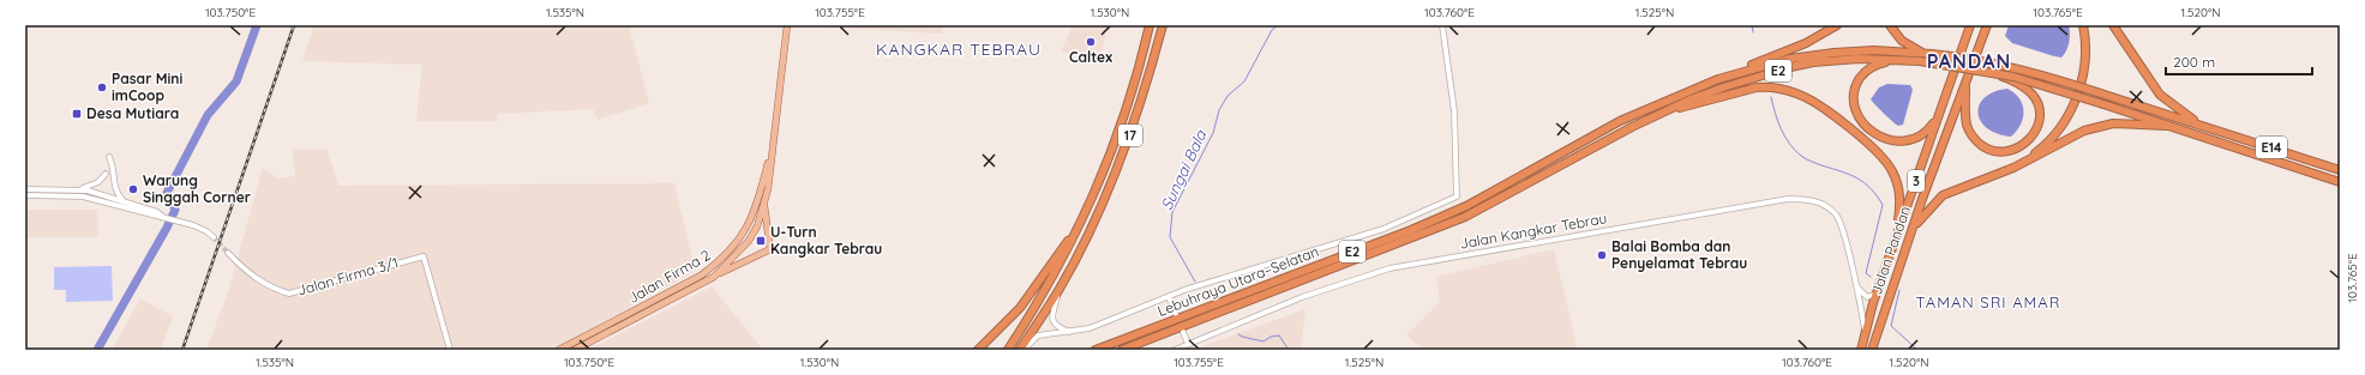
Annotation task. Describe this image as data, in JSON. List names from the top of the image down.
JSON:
{
  "streets": {
    "highway": [
      "E2",
      "17",
      "E14",
      "3",
      "Jalan Pandan",
      "Lebuhraya Utara–Selatan"
    ],
    "main road": ["Jalan Firma 2"],
    "street": ["Jalan Kangkar Tebrau", "Jalan Firma 3/1"]
  },
  "crossings": [
    ["E14", "Lebuhraya Utara–Selatan"],
    ["Jalan Kangkar Tebrau", "Jalan Pandan"]
  ],
  "districts": ["KANGKAR TEBRAU", "PANDAN", "TAMAN SRI AMAR"],
  "water": ["Sungai Bala"],
  "places": {
    "other": [
      "Caltex",
      "Pasar Mini imCoop",
      "Warung Singgah Corner",
      "Balai Bomba dan Penyelamat Tebrau"
    ],
    "transit": ["Desa Mutiara", "U-Turn Kangkar Tebrau"]
  },
  "scale_bar": "200 m",
  "coordinates": [
    "103.750°E",
    "1.535°N",
    "103.755°E",
    "1.530°N",
    "103.760°E",
    "1.525°N",
    "103.765°E",
    "1.520°N"
  ]
}
